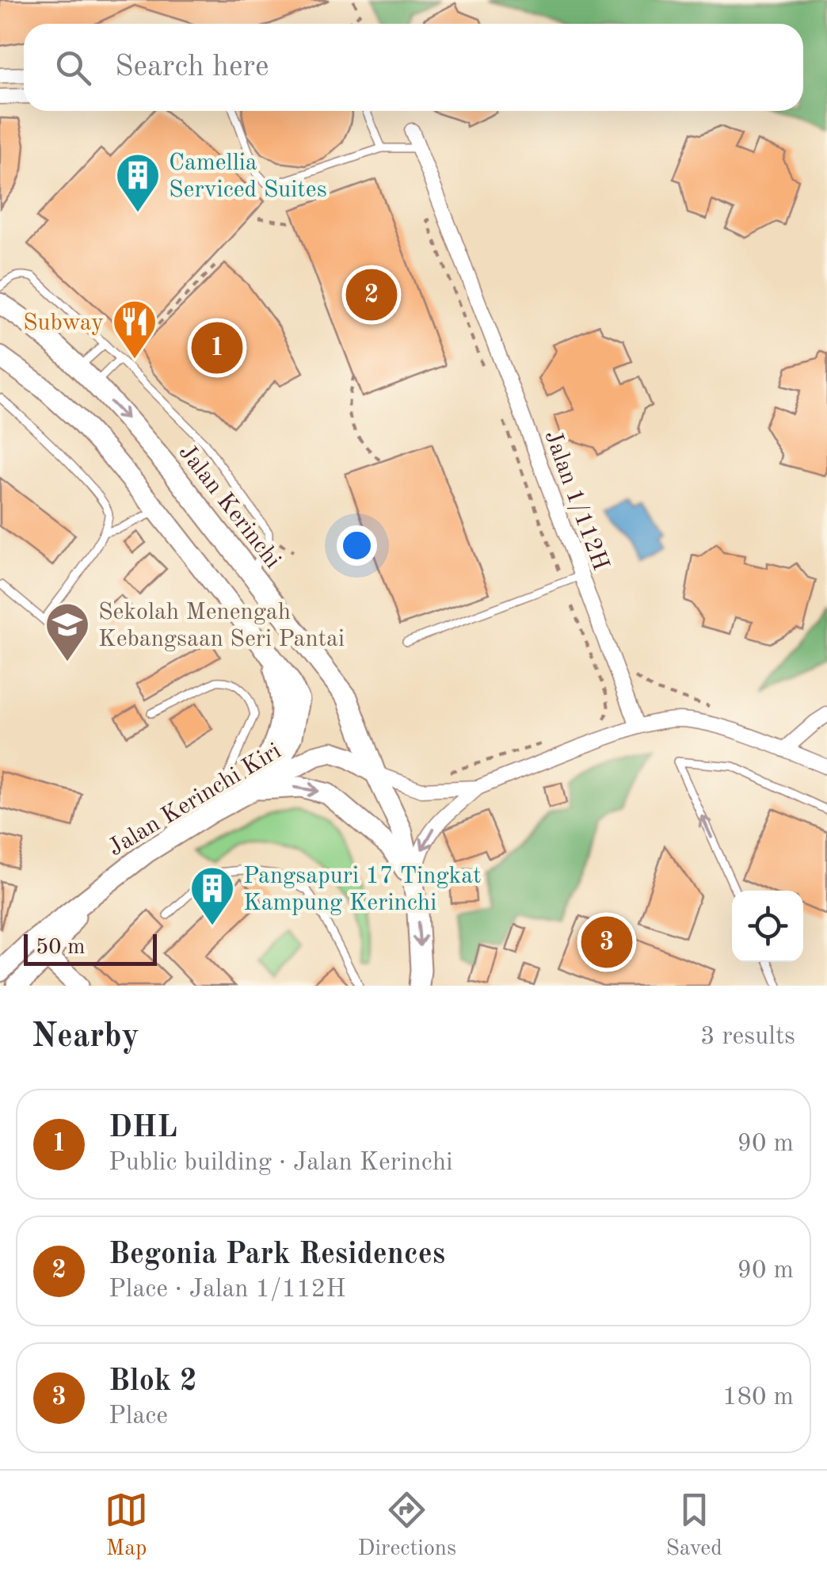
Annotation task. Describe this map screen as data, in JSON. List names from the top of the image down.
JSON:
{
  "streets": {
    "main road": ["Jalan Kerinchi", "Jalan Kerinchi Kiri"],
    "street": ["Jalan 1/112H"]
  },
  "crossings": [
    ["Jalan Kerinchi", "Jalan Kerinchi Kiri"]
  ],
  "places": {
    "building": ["Camellia Serviced Suites", "Pangsapuri 17 Tingkat Kampung Kerinchi"],
    "restaurant": ["Subway"],
    "school or university": ["Sekolah Menengah Kebangsaan Seri Pantai"]
  },
  "scale_bar": "50 m",
  "page": {
    "search": "Search here",
    "pins": ["2", "1", "3"],
    "scale": "50 m",
    "heading": ["Nearby", "3 results"],
    "list": [
      {
        "mark": "1",
        "name": "DHL",
        "note": "Public building · Jalan Kerinchi",
        "value": "90 m"
      },
      {
        "mark": "2",
        "name": "Begonia Park Residences",
        "note": "Place · Jalan 1/112H",
        "value": "90 m"
      },
      {
        "mark": "3",
        "name": "Blok 2",
        "note": "Place",
        "value": "180 m"
      }
    ],
    "nav": ["Map", "Directions", "Saved"]
  }
}
